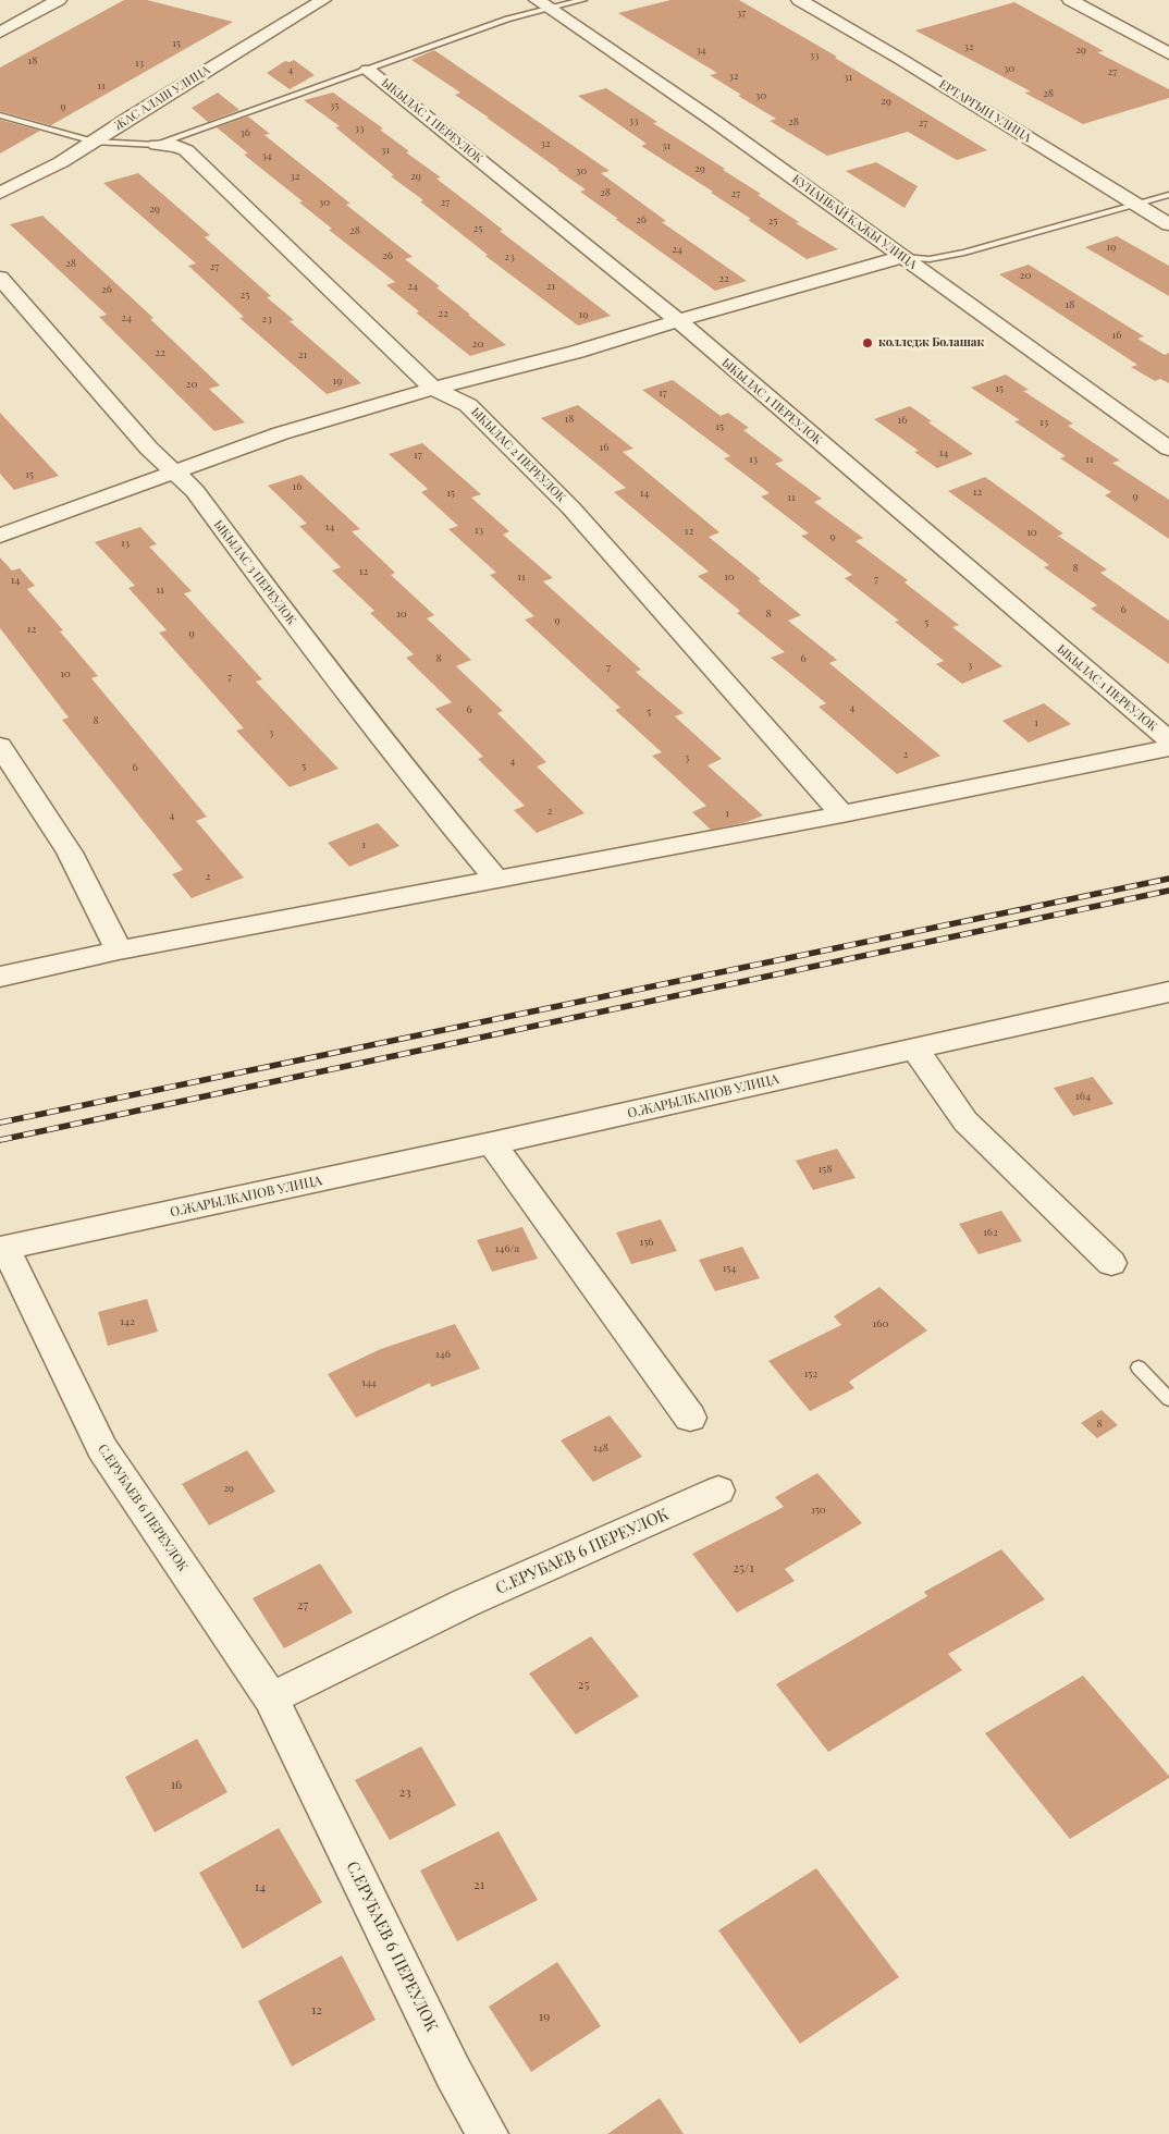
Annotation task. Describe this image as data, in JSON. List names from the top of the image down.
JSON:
{
  "streets": {
    "street": [
      "ЖАС АЛАШ УЛИЦА",
      "ЕРТАРГЫН УЛИЦА",
      "ЫКЫЛАС 1 ПЕРЕУЛОК",
      "КУНАНБАЙ КАЖЫ УЛИЦА",
      "ЫКЫЛАС 2 ПЕРЕУЛОК",
      "ЫКЫЛАС 3 ПЕРЕУЛОК",
      "О.ЖАРЫЛКАПОВ УЛИЦА",
      "С.ЕРУБАЕВ 6 ПЕРЕУЛОК"
    ]
  },
  "crossings": [
    ["О.ЖАРЫЛКАПОВ УЛИЦА", "С.ЕРУБАЕВ 6 ПЕРЕУЛОК"]
  ],
  "places": ["колледж Болашак"],
  "house_numbers": [
    "37",
    "15",
    "32",
    "34",
    "29",
    "33",
    "18",
    "13",
    "30",
    "4",
    "27",
    "32",
    "31",
    "11",
    "28",
    "30",
    "29",
    "35",
    "9",
    "33",
    "28",
    "27",
    "33",
    "36",
    "32",
    "31",
    "31",
    "34",
    "29",
    "30",
    "32",
    "29",
    "28",
    "27",
    "30",
    "27",
    "29",
    "26",
    "25",
    "25",
    "28",
    "19",
    "24",
    "26",
    "23",
    "28",
    "27",
    "20",
    "22",
    "24",
    "21",
    "26",
    "25",
    "18",
    "22",
    "19",
    "24",
    "23",
    "16",
    "20",
    "22",
    "21",
    "19",
    "20",
    "15",
    "17",
    "18",
    "16",
    "13",
    "15",
    "16",
    "14",
    "17",
    "13",
    "11",
    "15",
    "16",
    "12",
    "15",
    "14",
    "9",
    "11",
    "14",
    "13",
    "12",
    "10",
    "9",
    "13",
    "8",
    "12",
    "11",
    "10",
    "7",
    "14",
    "11",
    "6",
    "10",
    "8",
    "9",
    "5",
    "12",
    "9",
    "8",
    "6",
    "3",
    "7",
    "10",
    "7",
    "4",
    "6",
    "5",
    "8",
    "1",
    "3",
    "2",
    "3",
    "4",
    "5",
    "6",
    "2",
    "1",
    "4",
    "1",
    "2",
    "164",
    "158",
    "162",
    "156",
    "146/a",
    "154",
    "142",
    "160",
    "146",
    "152",
    "144",
    "8",
    "148",
    "29",
    "150",
    "25/1",
    "27",
    "25",
    "16",
    "23",
    "21",
    "14",
    "12",
    "19"
  ]
}
